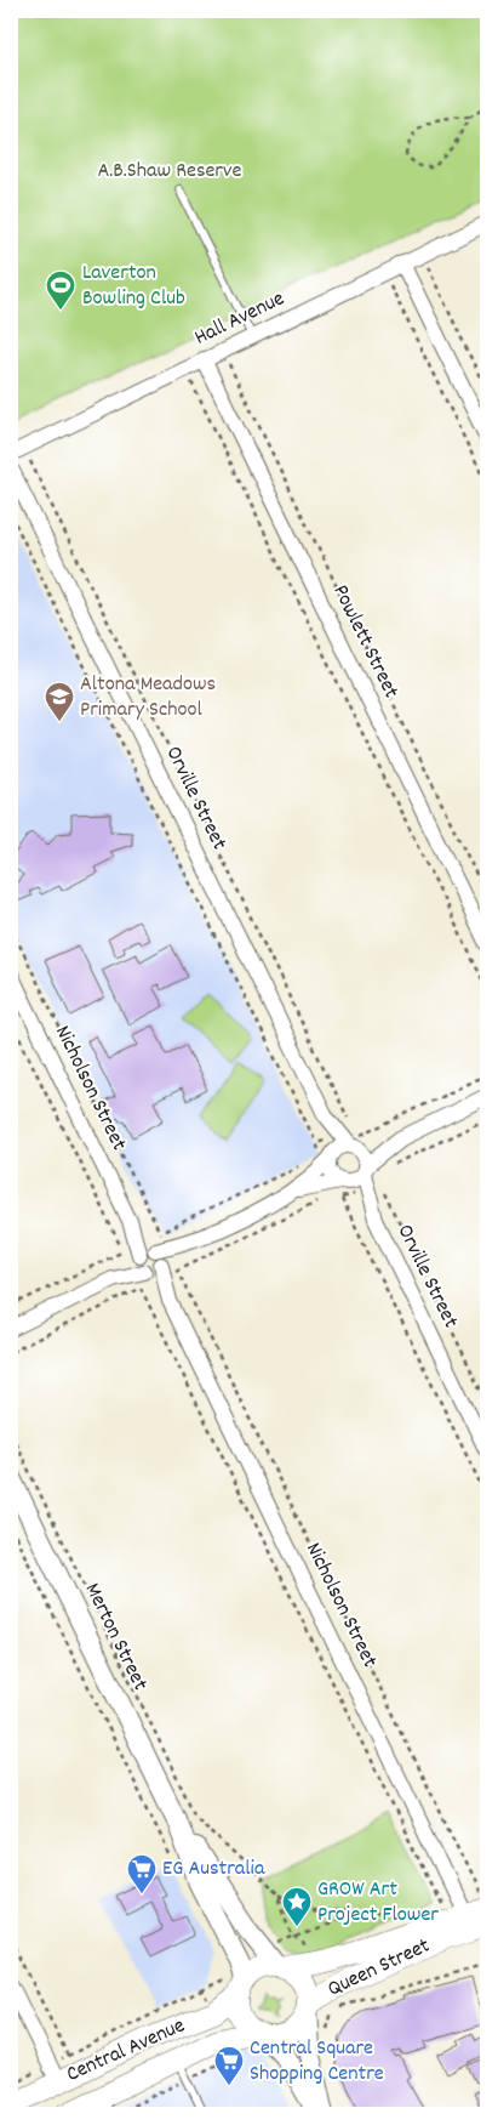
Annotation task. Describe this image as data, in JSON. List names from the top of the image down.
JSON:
{
  "streets": {
    "main road": ["Queen Street", "Central Avenue"],
    "street": [
      "Hall Avenue",
      "Powlett Street",
      "Orville Street",
      "Nicholson Street",
      "Merton Street"
    ]
  },
  "crossings": [
    ["Hall Avenue", "Powlett Street"],
    ["Nicholson Street", "Queen Street"],
    ["Merton Street", "Queen Street"],
    ["Merton Street", "Central Avenue"],
    ["Queen Street", "Central Avenue"]
  ],
  "parks": ["A.B.Shaw Reserve"],
  "places": {
    "sports": ["Laverton Bowling Club"],
    "school or university": ["Altona Meadows Primary School"],
    "supermarket": ["EG Australia", "Central Square Shopping Centre"],
    "place": ["GROW Art Project Flower"]
  }
}
